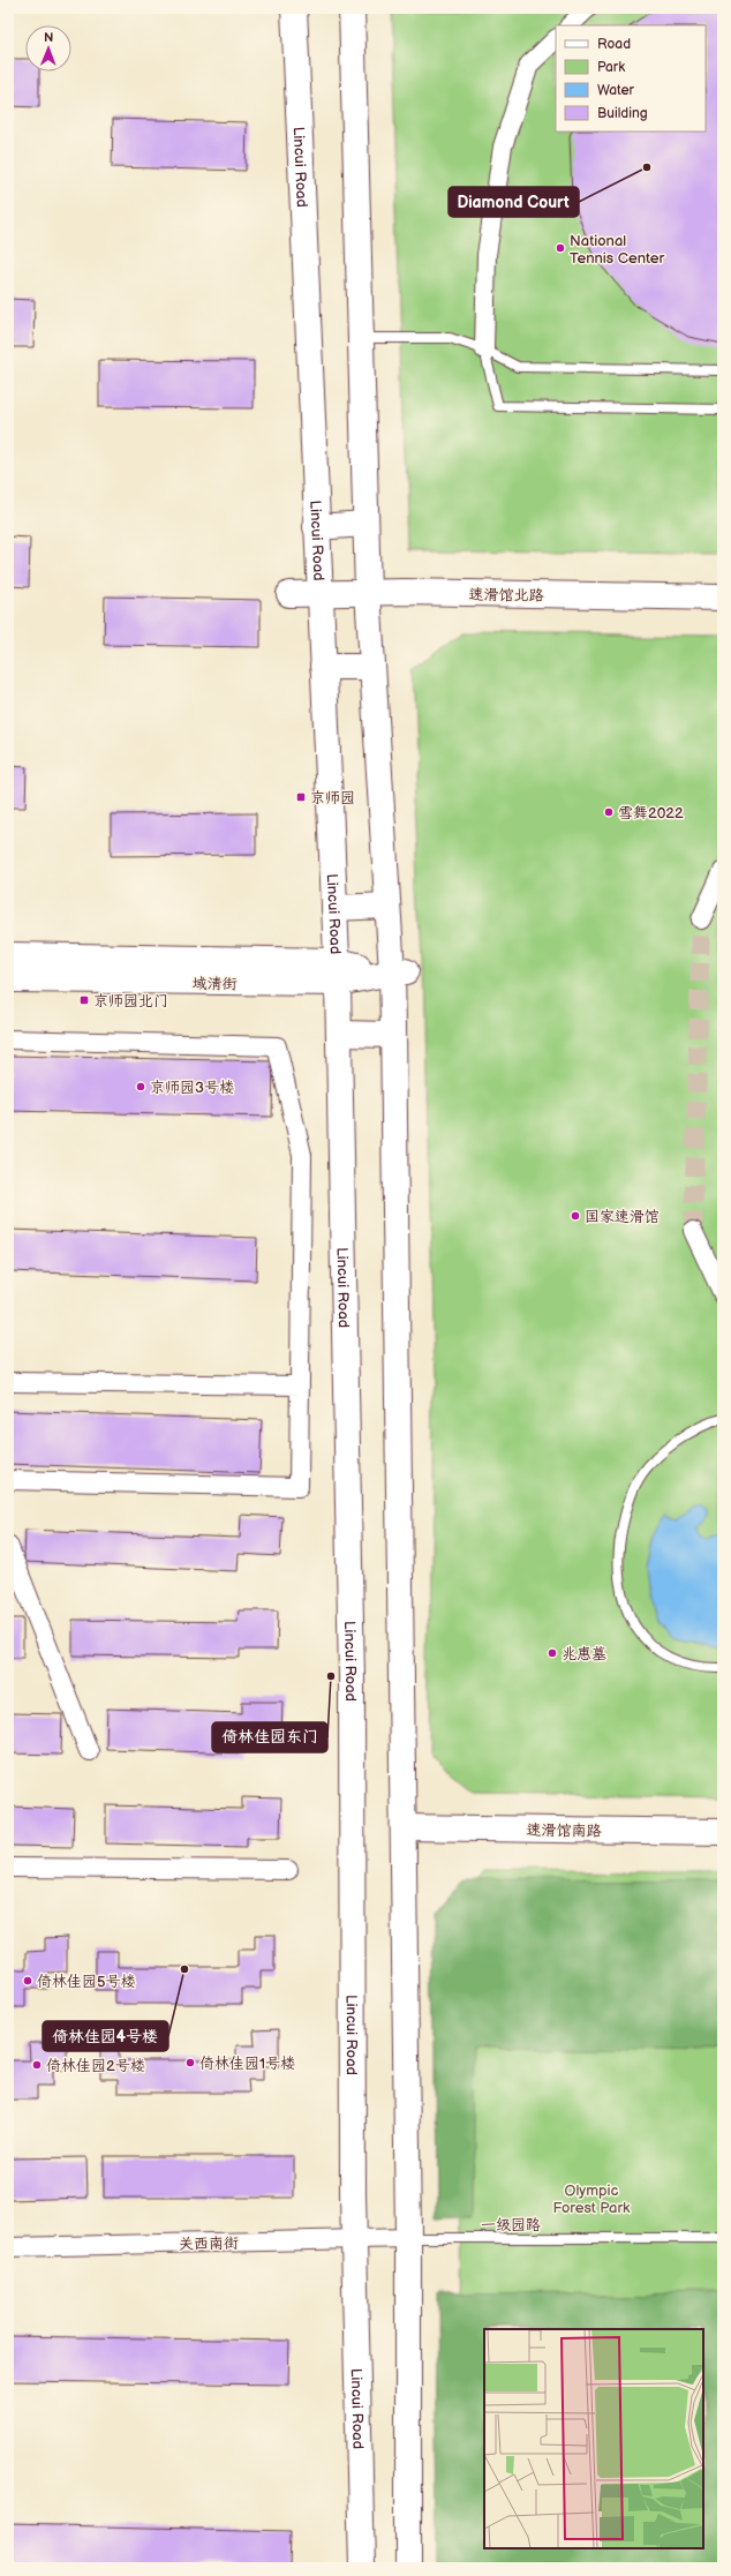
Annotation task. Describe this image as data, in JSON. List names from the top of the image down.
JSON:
{
  "streets": {
    "main road": [
      "Lincui Road",
      "速滑馆北路",
      "域清街",
      "速滑馆南路"
    ],
    "street": ["关西南街"],
    "lane": ["一级园路"]
  },
  "crossings": [
    ["Lincui Road", "速滑馆北路"],
    ["Lincui Road", "域清街"],
    ["Lincui Road", "关西南街"],
    ["一级园路", "关西南街"]
  ],
  "parks": ["Olympic Forest Park"],
  "places": {
    "other": [
      "Diamond Court",
      "National Tennis Center",
      "雪舞2022",
      "京师园3号楼",
      "国家速滑馆",
      "兆惠墓",
      "倚林佳园东门",
      "倚林佳园4号楼",
      "倚林佳园5号楼",
      "倚林佳园1号楼",
      "倚林佳园2号楼"
    ],
    "transit": ["京师园", "京师园北门"]
  },
  "legend": [
    "Road",
    "Park",
    "Water",
    "Building"
  ],
  "north": "top"
}
